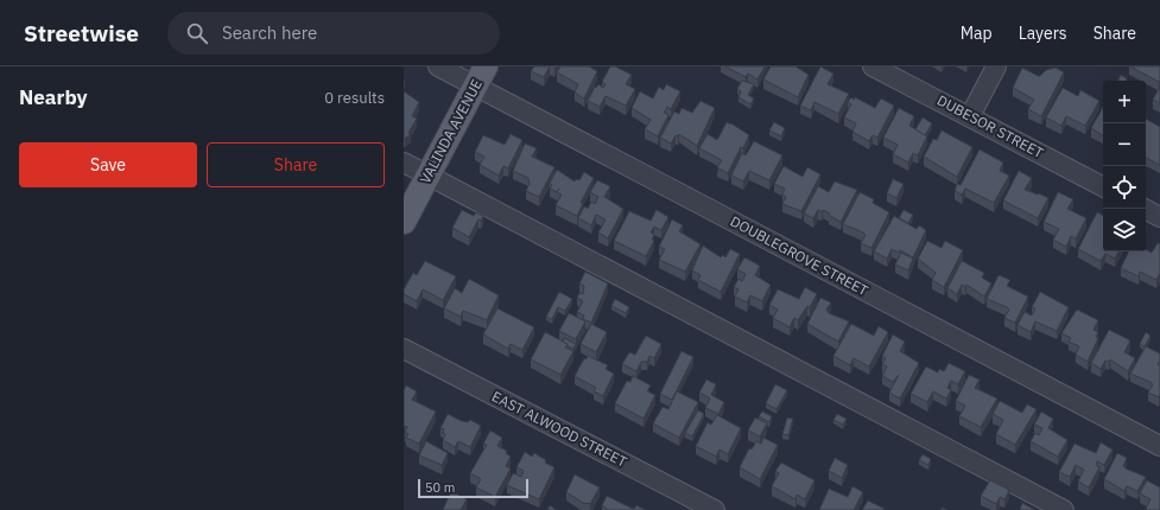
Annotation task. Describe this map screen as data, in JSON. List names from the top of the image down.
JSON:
{
  "streets": {
    "main road": ["VALINDA AVENUE"],
    "street": ["DUBESOR STREET", "DOUBLEGROVE STREET", "EAST ALWOOD STREET"]
  },
  "crossings": [
    ["VALINDA AVENUE", "DOUBLEGROVE STREET"]
  ],
  "scale_bar": "50 m",
  "page": {
    "header": "Streetwise",
    "search": "Search here",
    "nav": ["Map", "Layers", "Share"],
    "heading": ["Nearby", "0 results"],
    "map_buttons": ["+", "−"],
    "buttons": ["Save", "Share"],
    "scale": "50 m"
  }
}
